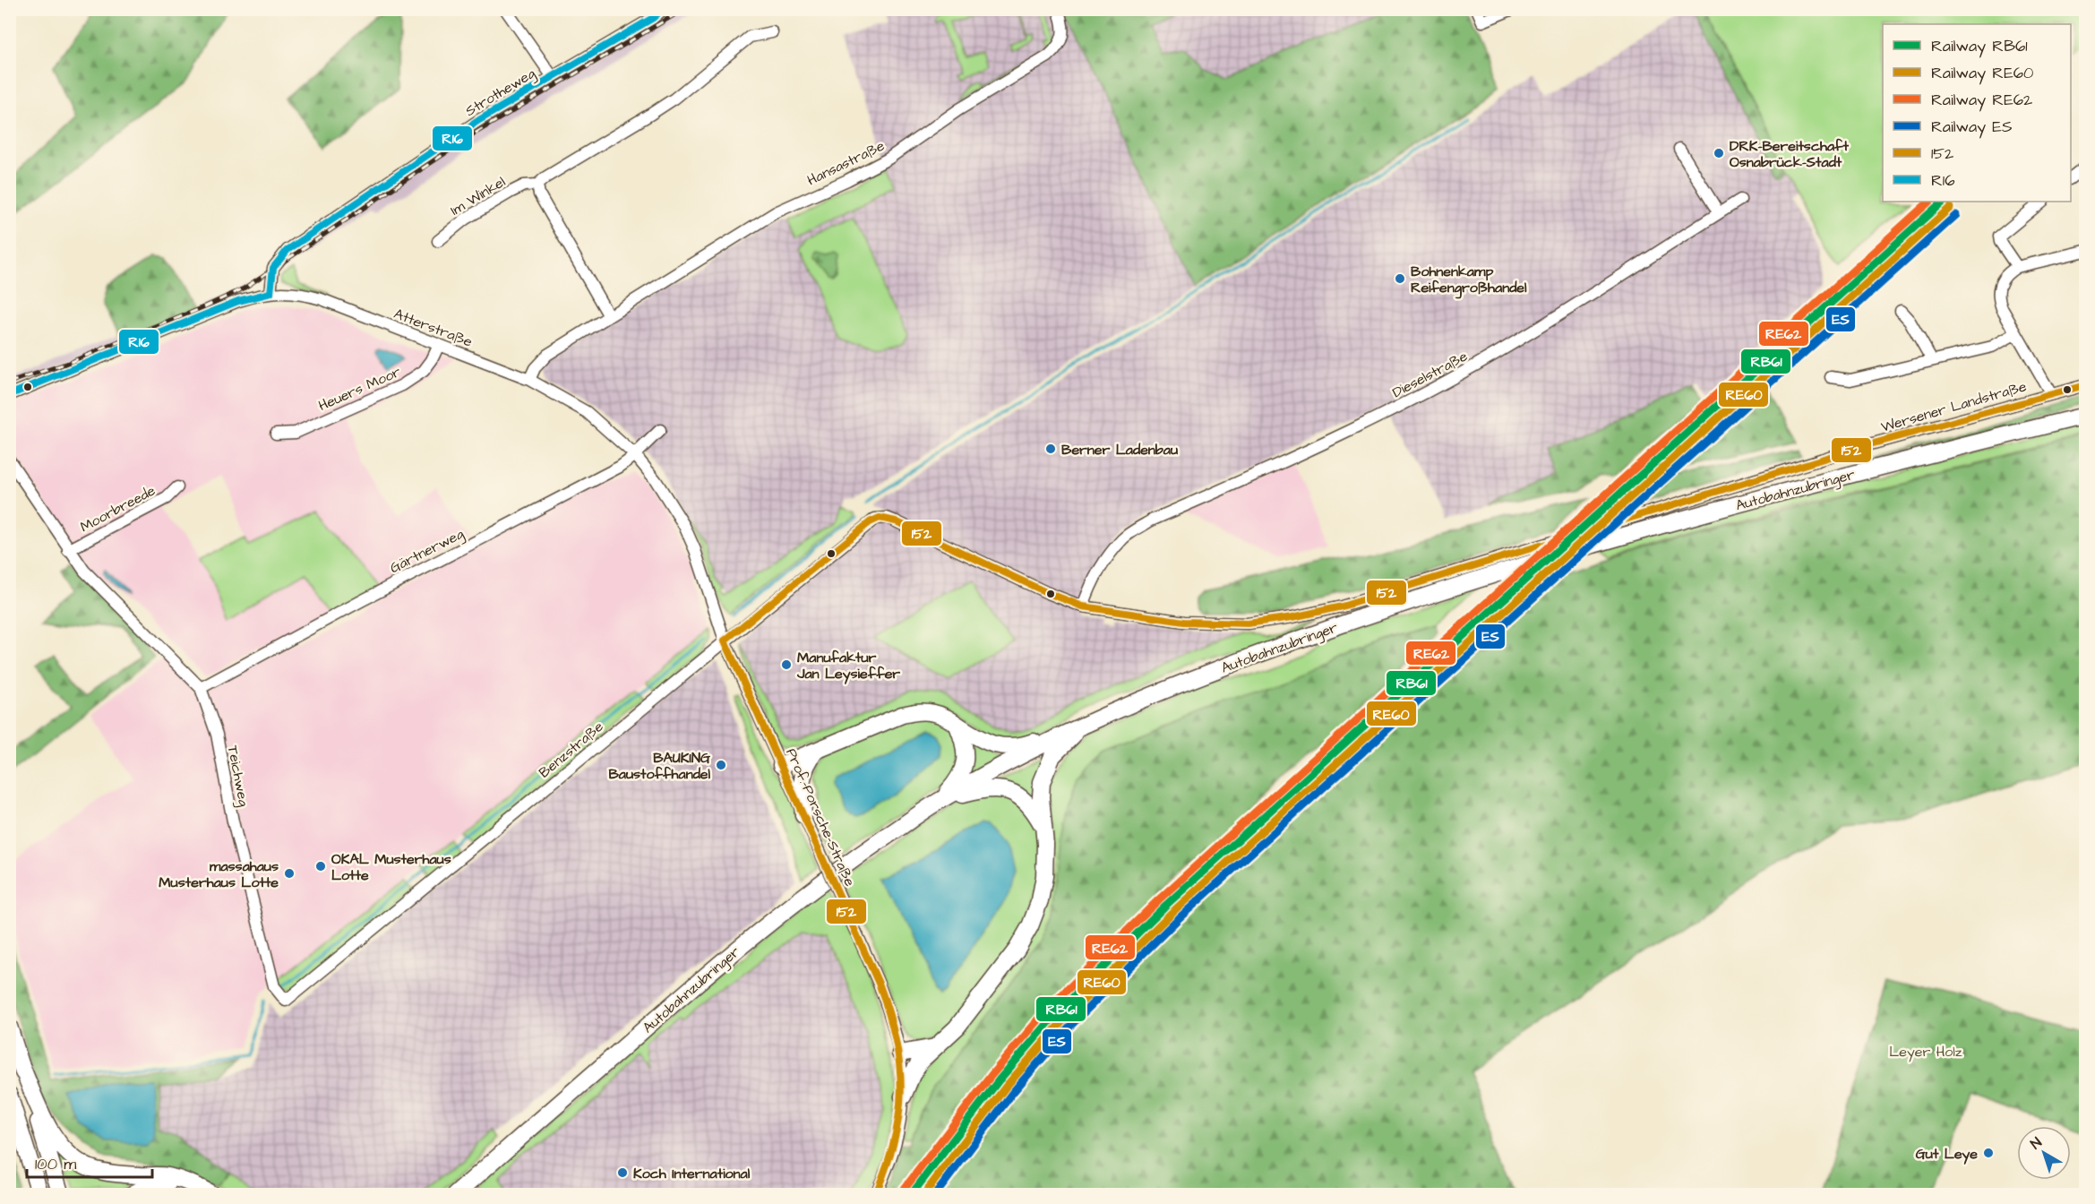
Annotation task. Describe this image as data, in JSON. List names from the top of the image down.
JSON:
{
  "streets": {
    "highway": ["Autobahnzubringer"],
    "street": [
      "Strotheweg",
      "Hansastraße",
      "Im Winkel",
      "Atterstraße",
      "Dieselstraße",
      "Heuers Moor",
      "Wersener Landstraße",
      "Moorbreede",
      "Gärtnerweg",
      "Benzstraße",
      "Teichweg",
      "Prof.-Porsche-Straße"
    ]
  },
  "crossings": [
    ["Strotheweg", "Atterstraße"],
    ["Hansastraße", "Atterstraße"],
    ["Atterstraße", "Heuers Moor"],
    ["Atterstraße", "Gärtnerweg"],
    ["Atterstraße", "Benzstraße"],
    ["Atterstraße", "Prof.-Porsche-Straße"],
    ["Dieselstraße", "Wersener Landstraße"],
    ["Wersener Landstraße", "Benzstraße"],
    ["Moorbreede", "Teichweg"],
    ["Gärtnerweg", "Teichweg"],
    ["Benzstraße", "Teichweg"],
    ["Benzstraße", "Prof.-Porsche-Straße"]
  ],
  "parks": ["Leyer Holz"],
  "places": [
    "DRK-Bereitschaft Osnabrück-Stadt",
    "Bohnenkamp Reifengroßhandel",
    "Berner Ladenbau",
    "Manufaktur Jan Leysieffer",
    "BAUKING Baustoffhandel",
    "OKAL Musterhaus Lotte",
    "massahaus Musterhaus Lotte",
    "Gut Leye",
    "Koch International"
  ],
  "lines": [
    "transit line R16",
    "rail line RB61",
    "rail line RE62",
    "rail line RE60",
    "rail line ES",
    "transit line 152"
  ],
  "legend": [
    "Railway RB61",
    "Railway RE60",
    "Railway RE62",
    "Railway ES",
    "152",
    "R16"
  ],
  "scale_bar": "100 m",
  "north": "top left"
}
